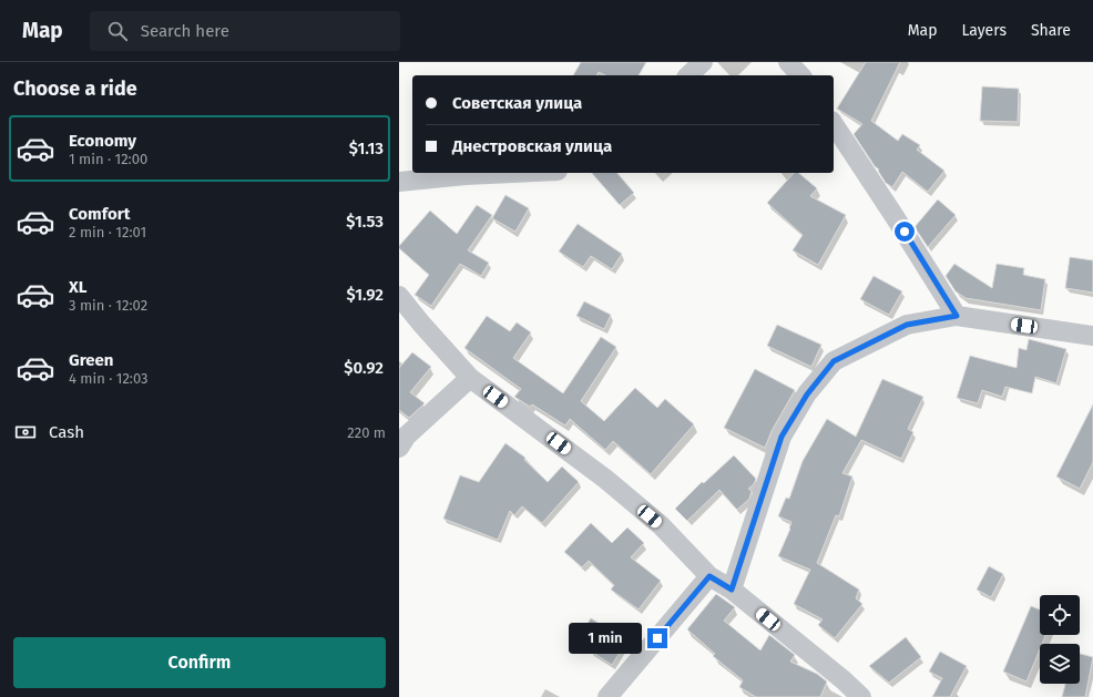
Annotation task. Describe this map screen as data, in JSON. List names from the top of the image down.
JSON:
{
  "page": {
    "header": "Map",
    "search": "Search here",
    "nav": ["Map", "Layers", "Share"],
    "heading": "Choose a ride",
    "banner": ["Советская улица", "Днестровская улица"],
    "list": [
      {
        "name": "Economy",
        "note": "1 min · 12:00",
        "value": "$1.13"
      },
      {
        "name": "Comfort",
        "note": "2 min · 12:01",
        "value": "$1.53"
      },
      {
        "name": "XL",
        "note": "3 min · 12:02",
        "value": "$1.92"
      },
      {
        "name": "Green",
        "note": "4 min · 12:03",
        "value": "$0.92"
      }
    ],
    "pay": ["Cash", "220 m"],
    "bubble": "1 min",
    "buttons": "Confirm"
  }
}
